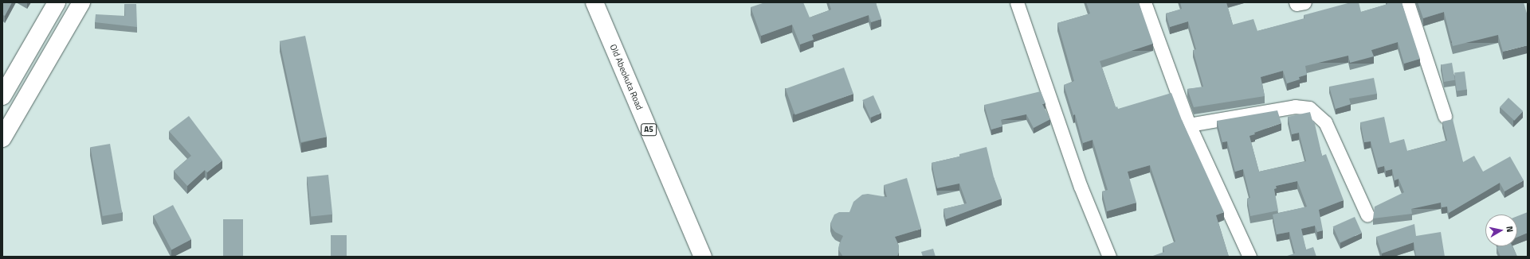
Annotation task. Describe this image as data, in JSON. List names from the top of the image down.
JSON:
{
  "streets": {
    "highway": ["Old Abeokuta Road", "A5"]
  },
  "north": "right"
}
